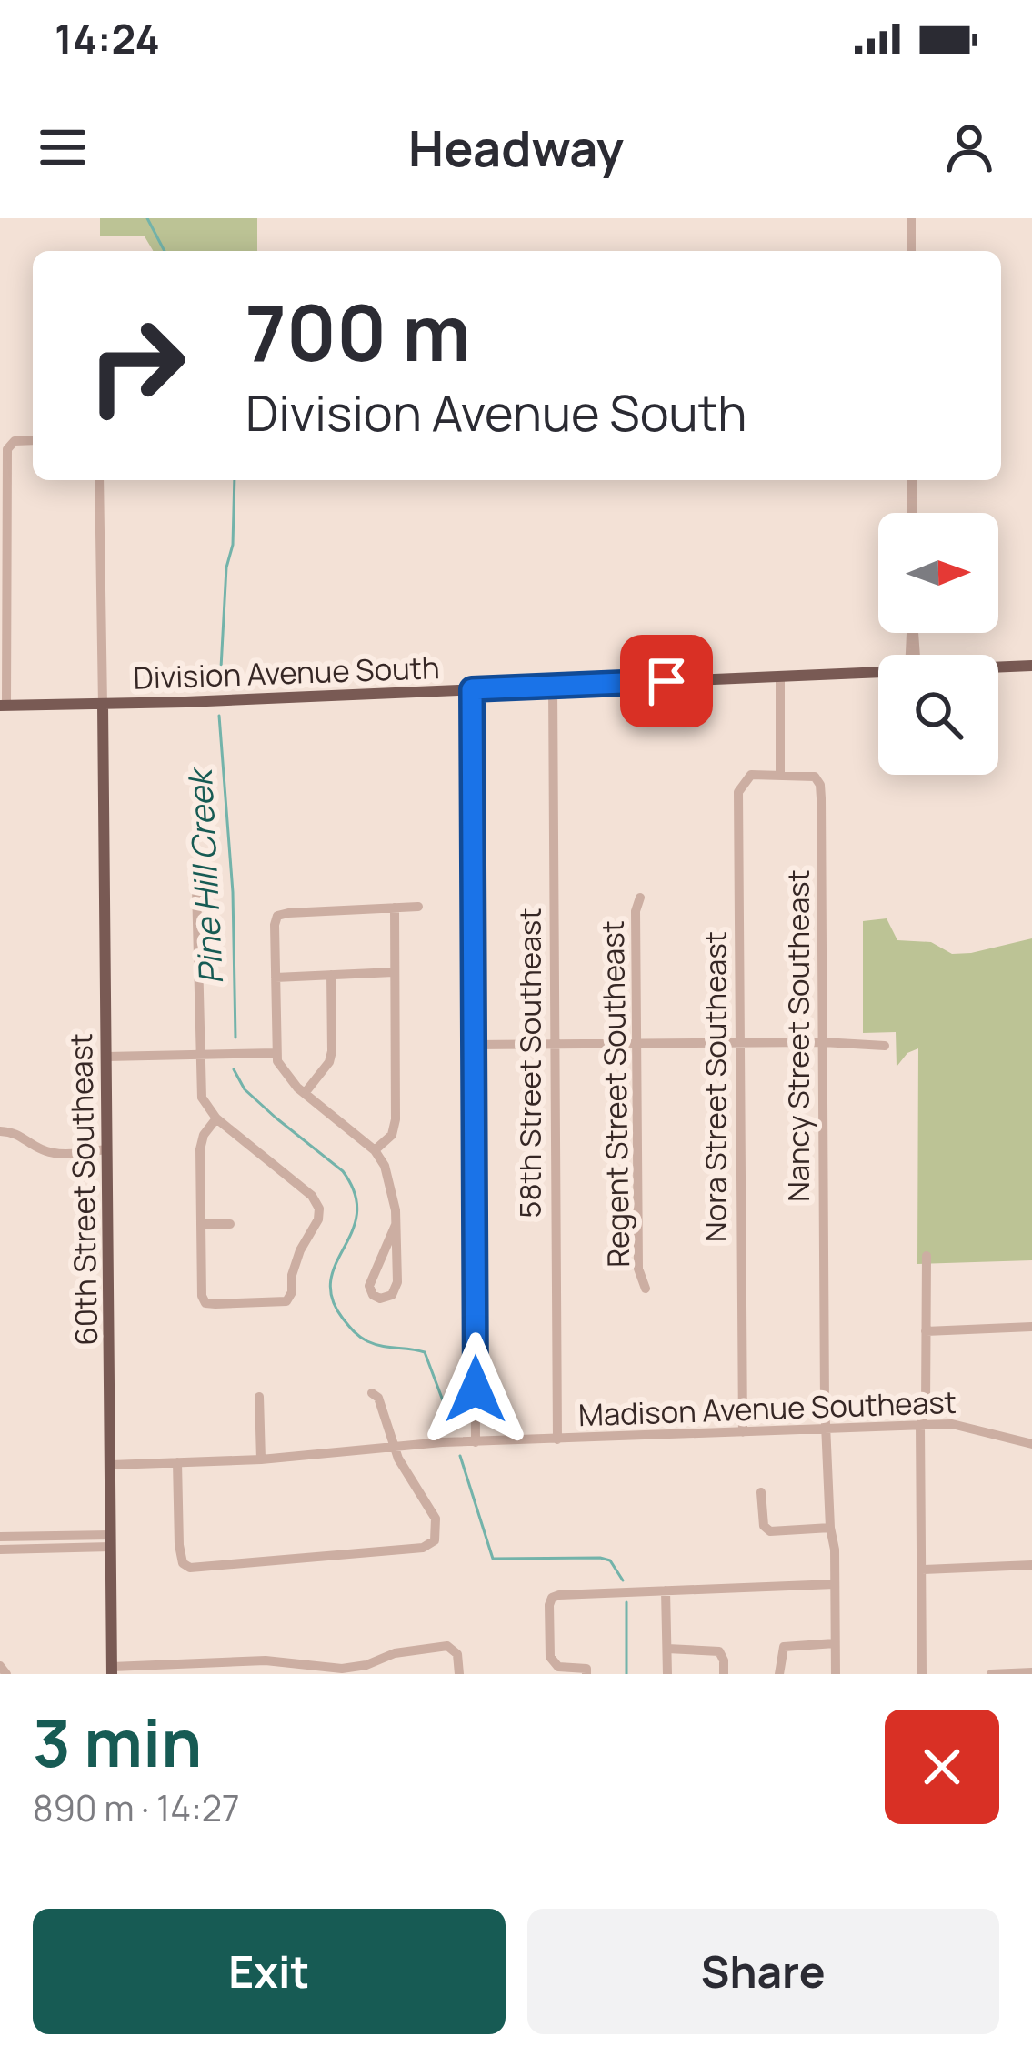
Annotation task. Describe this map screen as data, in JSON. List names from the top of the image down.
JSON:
{
  "streets": {
    "main road": ["Division Avenue South", "60th Street Southeast"],
    "street": [
      "Nancy Street Southeast",
      "58th Street Southeast",
      "Nora Street Southeast",
      "Regent Street Southeast",
      "Madison Avenue Southeast"
    ]
  },
  "crossings": [
    ["Division Avenue South", "58th Street Southeast"],
    ["Division Avenue South", "60th Street Southeast"],
    ["Nancy Street Southeast", "Nora Street Southeast"],
    ["Nancy Street Southeast", "Madison Avenue Southeast"],
    ["58th Street Southeast", "Madison Avenue Southeast"],
    ["Nora Street Southeast", "Madison Avenue Southeast"],
    ["60th Street Southeast", "Madison Avenue Southeast"]
  ],
  "water": ["Pine Hill Creek"],
  "north": "right",
  "page": {
    "status": "14:24",
    "header": "Headway",
    "turn": ["700 m", "Division Avenue South"],
    "heading": ["3 min", "890 m · 14:27"],
    "buttons": ["Exit", "Share"]
  }
}
